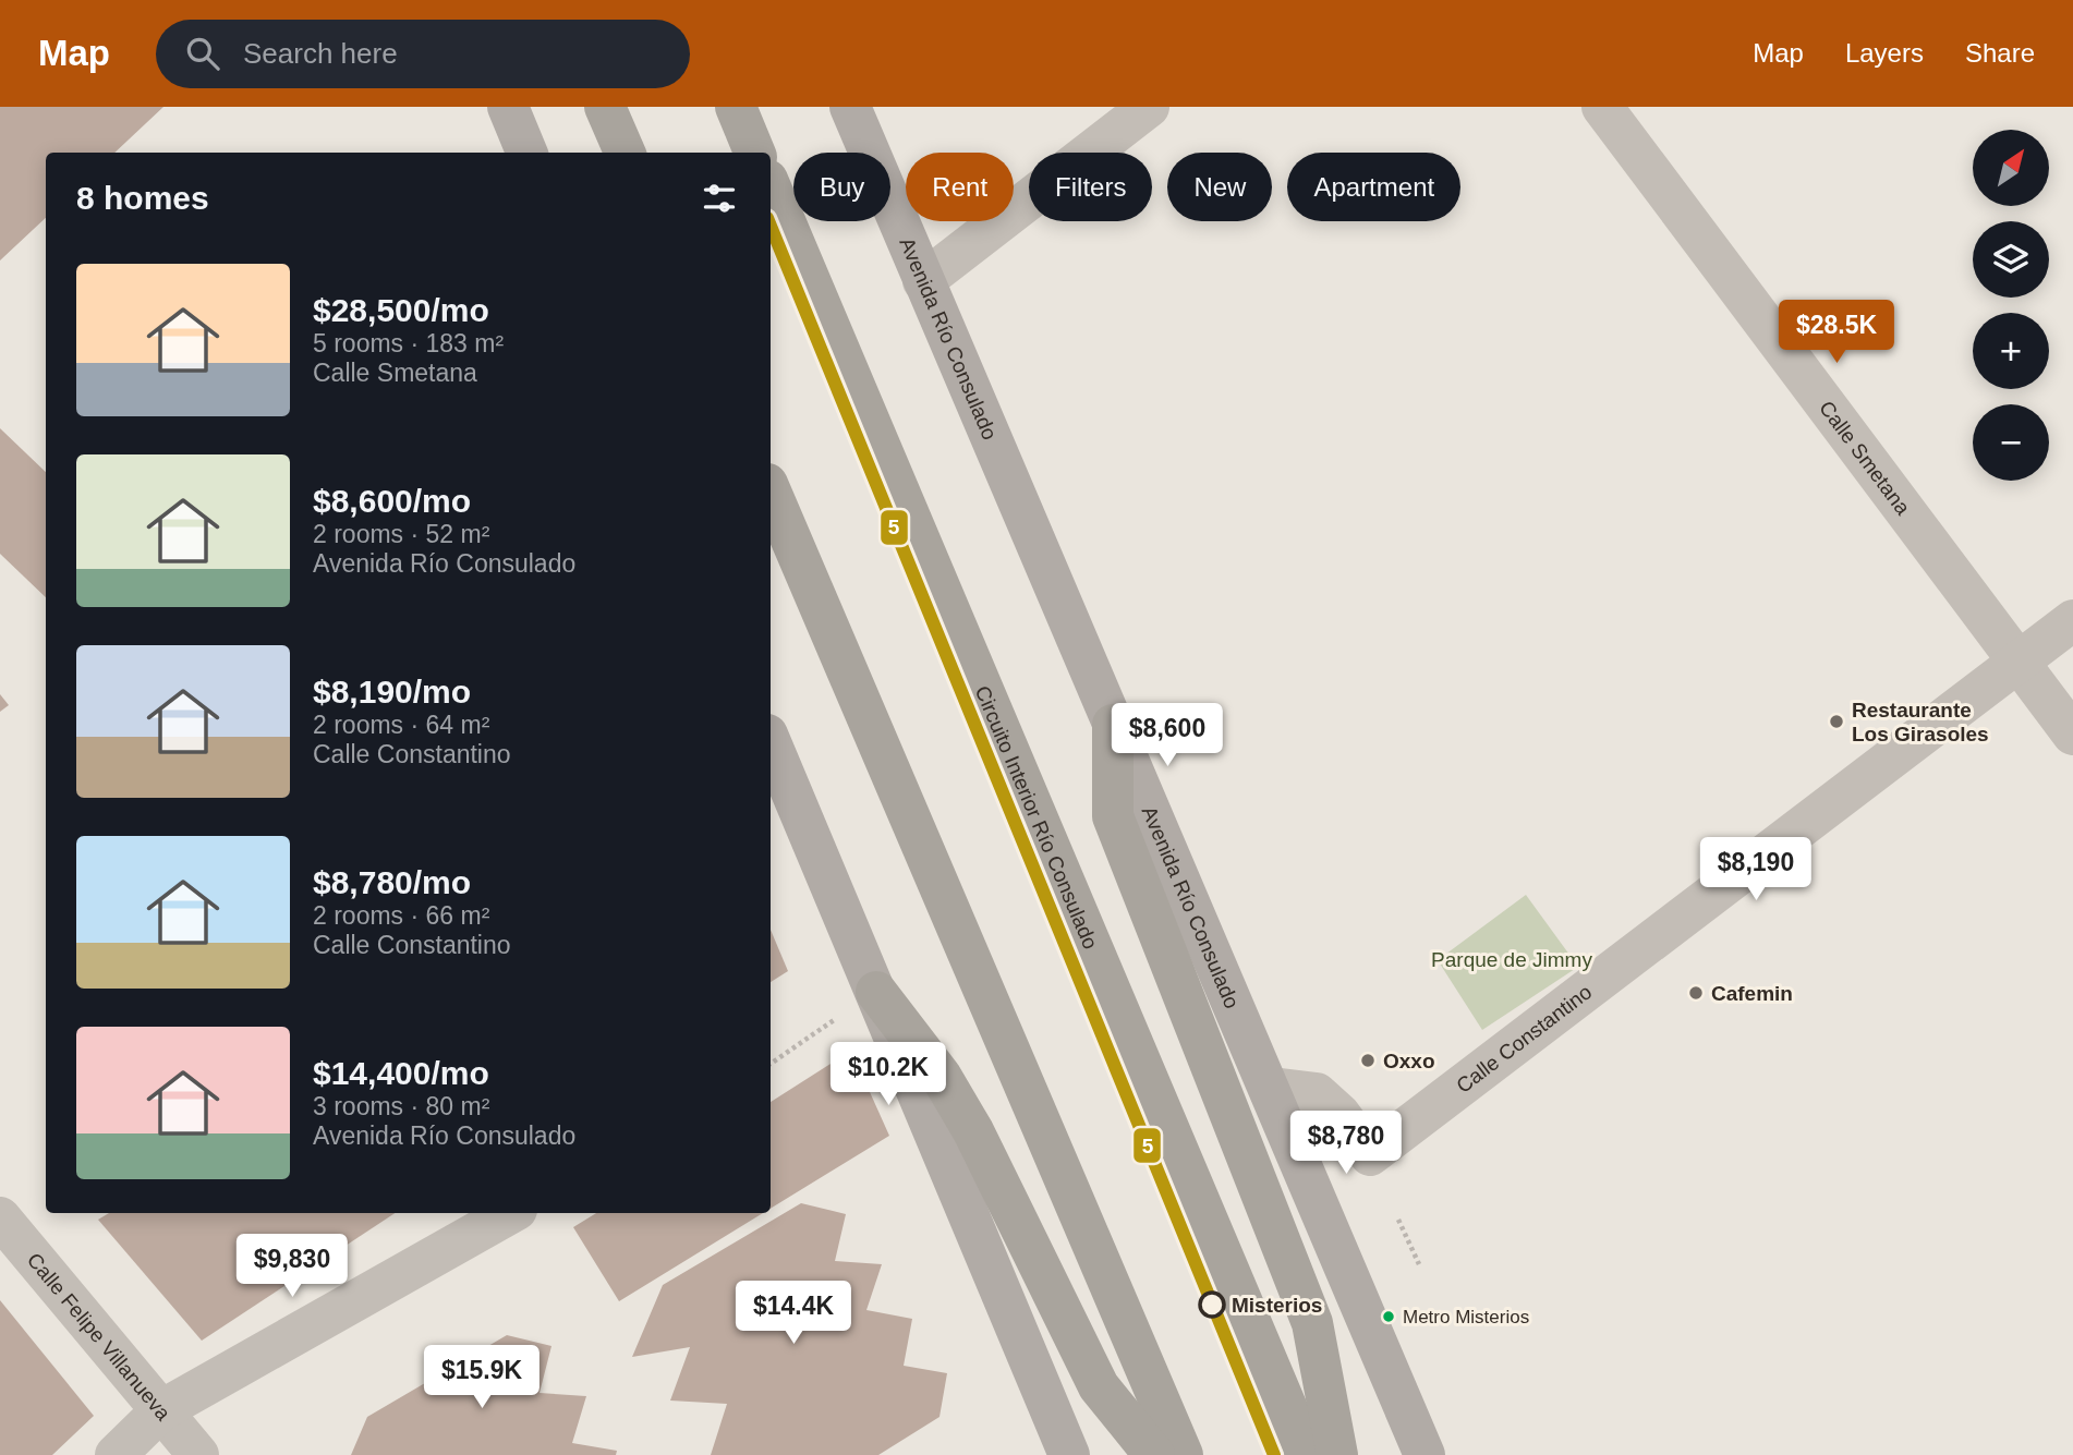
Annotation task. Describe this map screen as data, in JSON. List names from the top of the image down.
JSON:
{
  "streets": {
    "highway": ["Circuito Interior Río Consulado"],
    "main road": ["Avenida Río Consulado"],
    "street": ["Calle Smetana", "Calle Constantino", "Calle Felipe Villanueva"]
  },
  "crossings": [
    ["Avenida Río Consulado", "Calle Constantino"],
    ["Calle Smetana", "Calle Constantino"]
  ],
  "parks": ["Parque de Jimmy"],
  "places": [
    "Restaurante Los Girasoles",
    "Cafemin",
    "Oxxo",
    "Misterios",
    "Metro Misterios"
  ],
  "lines": ["metro line 5"],
  "north": "top right",
  "page": {
    "header": "Map",
    "search": "Search here",
    "nav": ["Map", "Layers", "Share"],
    "map_buttons": ["+", "−"],
    "chip": [
      "Buy",
      "Rent",
      "Filters",
      "New",
      "Apartment"
    ],
    "heading": "8 homes",
    "list": [
      {
        "name": "$28,500/mo",
        "note": "5 rooms · 183 m² · Calle Smetana"
      },
      {
        "name": "$8,600/mo",
        "note": "2 rooms · 52 m² · Avenida Río Consulado"
      },
      {
        "name": "$8,190/mo",
        "note": "2 rooms · 64 m² · Calle Constantino"
      },
      {
        "name": "$8,780/mo",
        "note": "2 rooms · 66 m² · Calle Constantino"
      },
      {
        "name": "$14,400/mo",
        "note": "3 rooms · 80 m² · Avenida Río Consulado"
      }
    ],
    "price": [
      "$28.5K",
      "$8,600",
      "$8,190",
      "$10.2K",
      "$8,780",
      "$9,830",
      "$14.4K",
      "$15.9K"
    ]
  }
}
